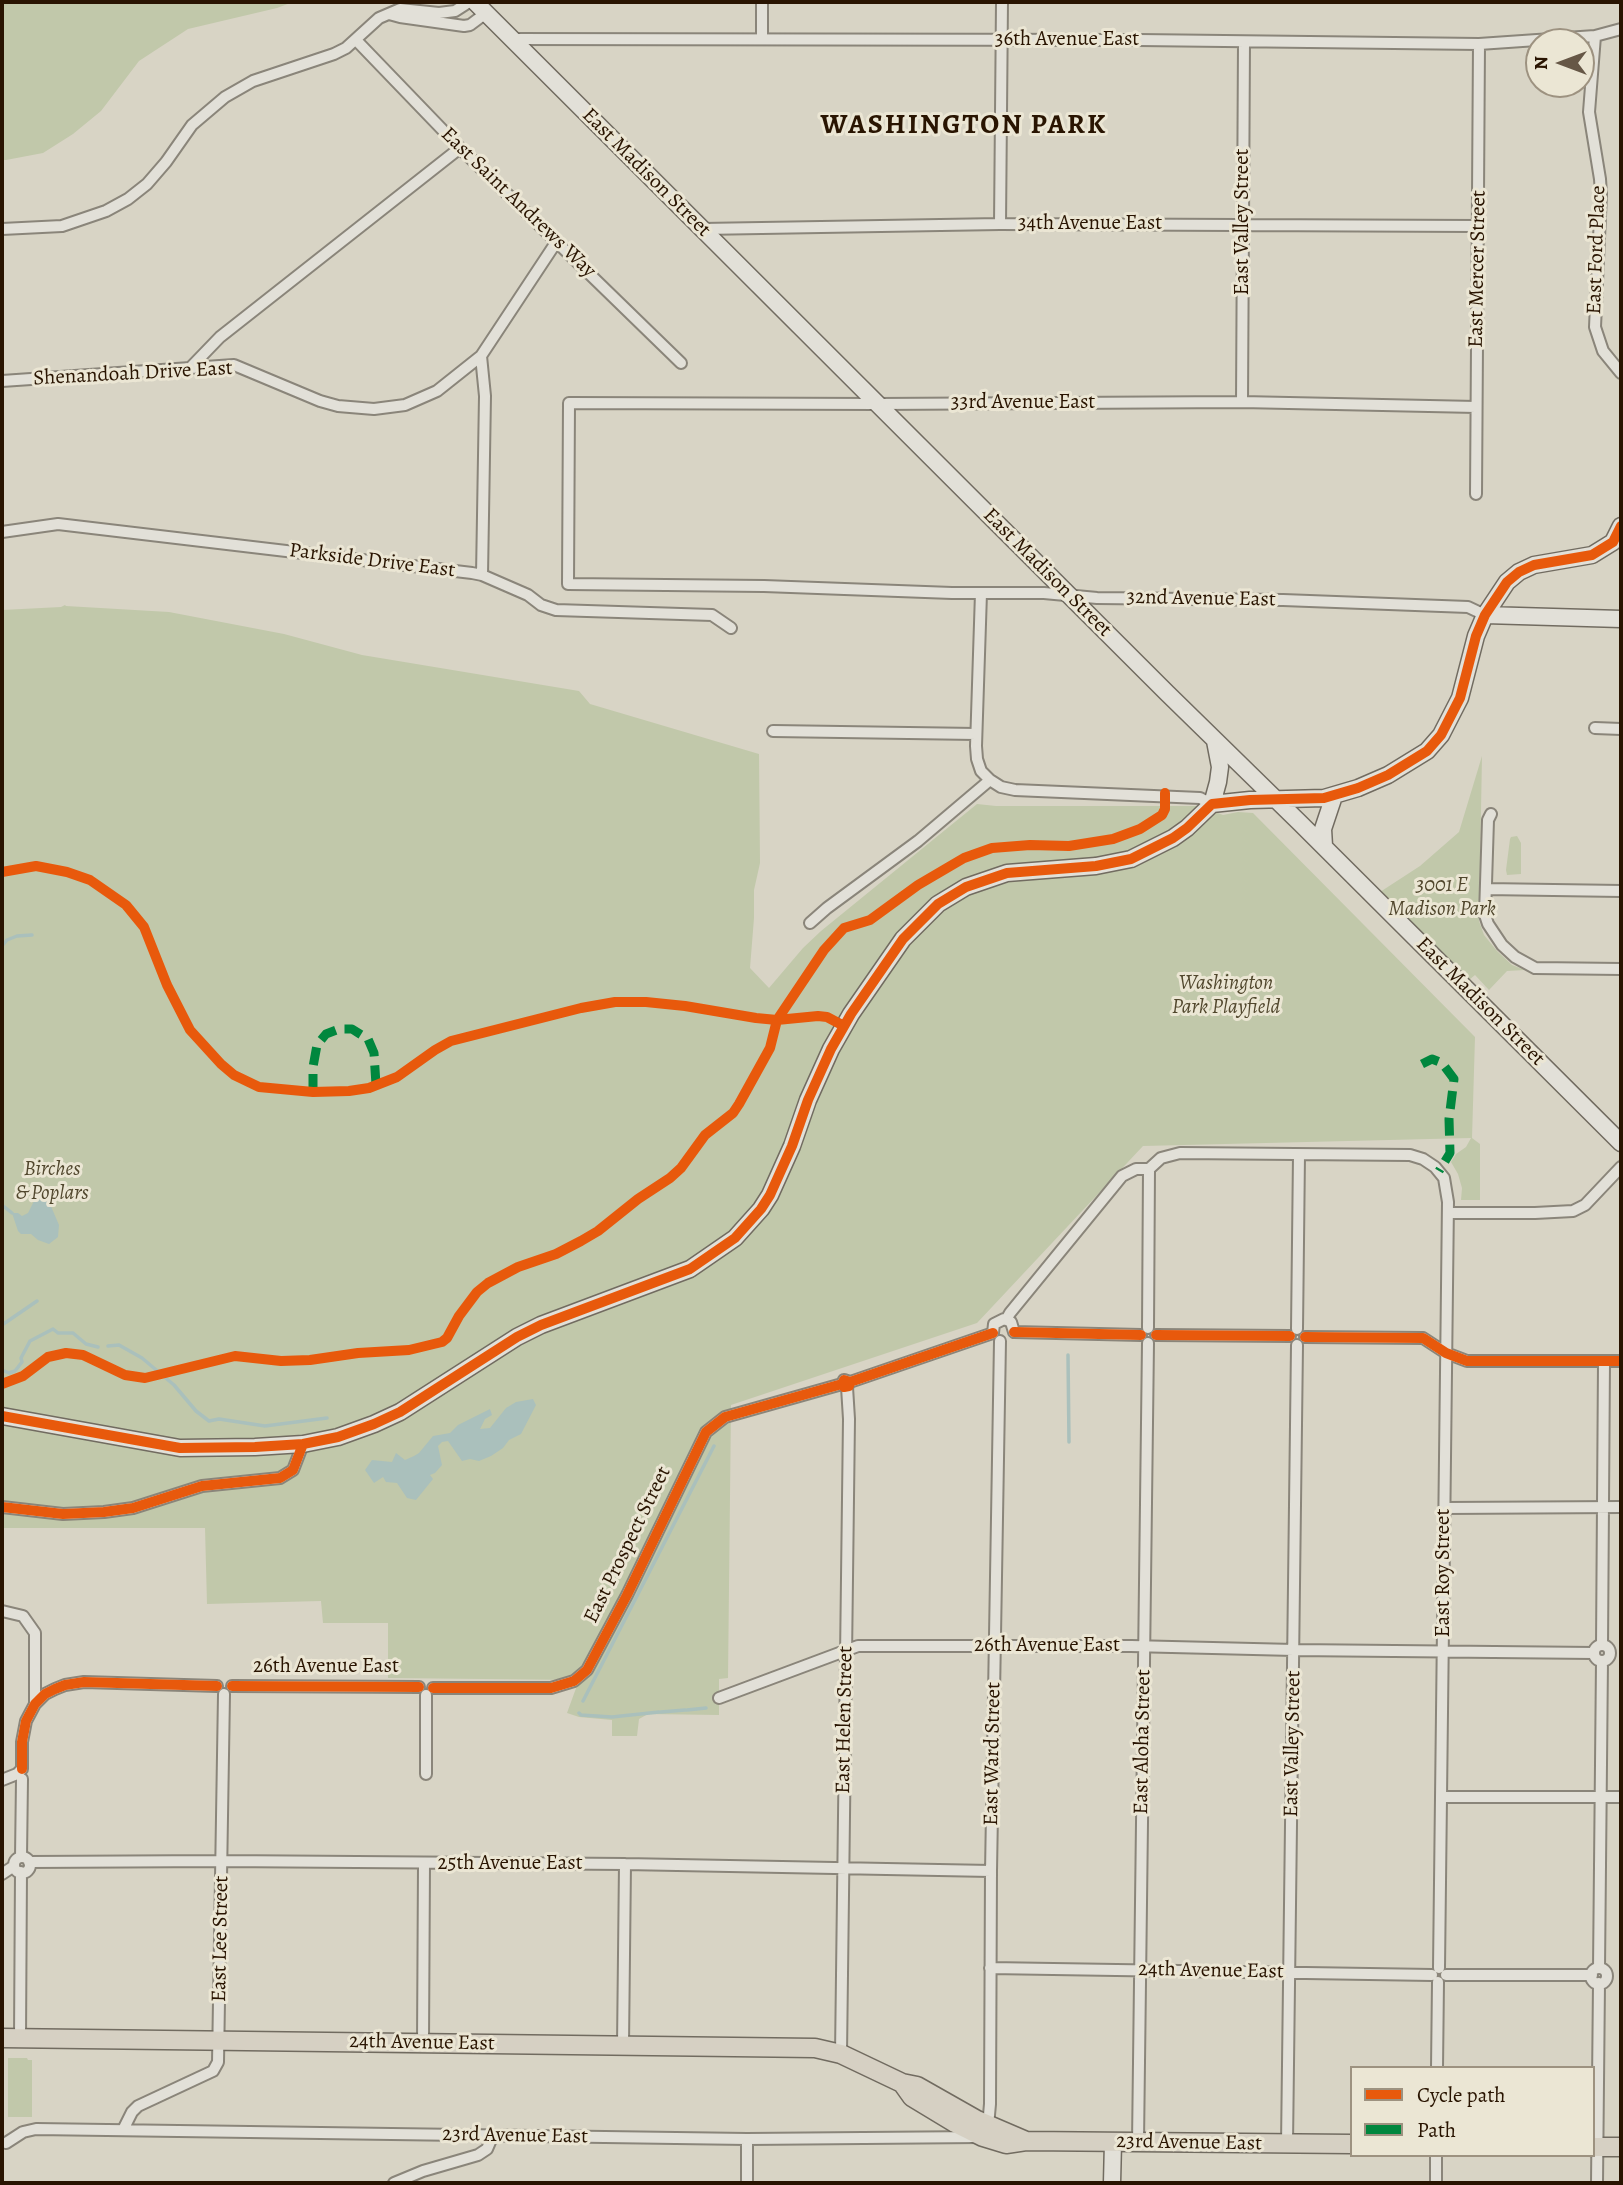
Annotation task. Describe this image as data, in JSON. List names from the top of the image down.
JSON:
{
  "streets": {
    "main road": [
      "East Madison Street",
      "32nd Avenue East",
      "24th Avenue East",
      "23rd Avenue East"
    ],
    "street": [
      "36th Avenue East",
      "East Saint Andrews Way",
      "East Valley Street",
      "34th Avenue East",
      "East Ford Place",
      "East Mercer Street",
      "Shenandoah Drive East",
      "33rd Avenue East",
      "Parkside Drive East",
      "East Prospect Street",
      "East Roy Street",
      "26th Avenue East",
      "East Helen Street",
      "East Aloha Street",
      "East Ward Street",
      "25th Avenue East",
      "East Lee Street"
    ]
  },
  "crossings": [
    ["36th Avenue East", "East Madison Street"],
    ["36th Avenue East", "East Valley Street"],
    ["36th Avenue East", "East Mercer Street"],
    ["East Madison Street", "34th Avenue East"],
    ["East Madison Street", "33rd Avenue East"],
    ["East Madison Street", "32nd Avenue East"],
    ["East Saint Andrews Way", "Shenandoah Drive East"],
    ["East Valley Street", "34th Avenue East"],
    ["East Valley Street", "33rd Avenue East"],
    ["East Valley Street", "East Roy Street"],
    ["East Valley Street", "26th Avenue East"],
    ["East Valley Street", "24th Avenue East"],
    ["East Valley Street", "23rd Avenue East"],
    ["34th Avenue East", "East Mercer Street"],
    ["East Mercer Street", "33rd Avenue East"],
    ["33rd Avenue East", "32nd Avenue East"],
    ["East Prospect Street", "26th Avenue East"],
    ["East Prospect Street", "East Helen Street"],
    ["East Roy Street", "26th Avenue East"],
    ["East Roy Street", "24th Avenue East"],
    ["26th Avenue East", "East Helen Street"],
    ["26th Avenue East", "East Aloha Street"],
    ["26th Avenue East", "East Ward Street"],
    ["26th Avenue East", "East Lee Street"],
    ["East Helen Street", "25th Avenue East"],
    ["East Helen Street", "24th Avenue East"],
    ["East Aloha Street", "24th Avenue East"],
    ["East Aloha Street", "23rd Avenue East"],
    ["East Ward Street", "25th Avenue East"],
    ["East Ward Street", "24th Avenue East"],
    ["East Ward Street", "23rd Avenue East"],
    ["25th Avenue East", "East Lee Street"],
    ["East Lee Street", "24th Avenue East"],
    ["East Lee Street", "23rd Avenue East"],
    ["24th Avenue East", "23rd Avenue East"]
  ],
  "districts": ["WASHINGTON PARK"],
  "parks": ["3001 E Madison Park", "Washington Park Playfield", "Birches & Poplars"],
  "legend": ["Cycle path", "Path"],
  "north": "left"
}
